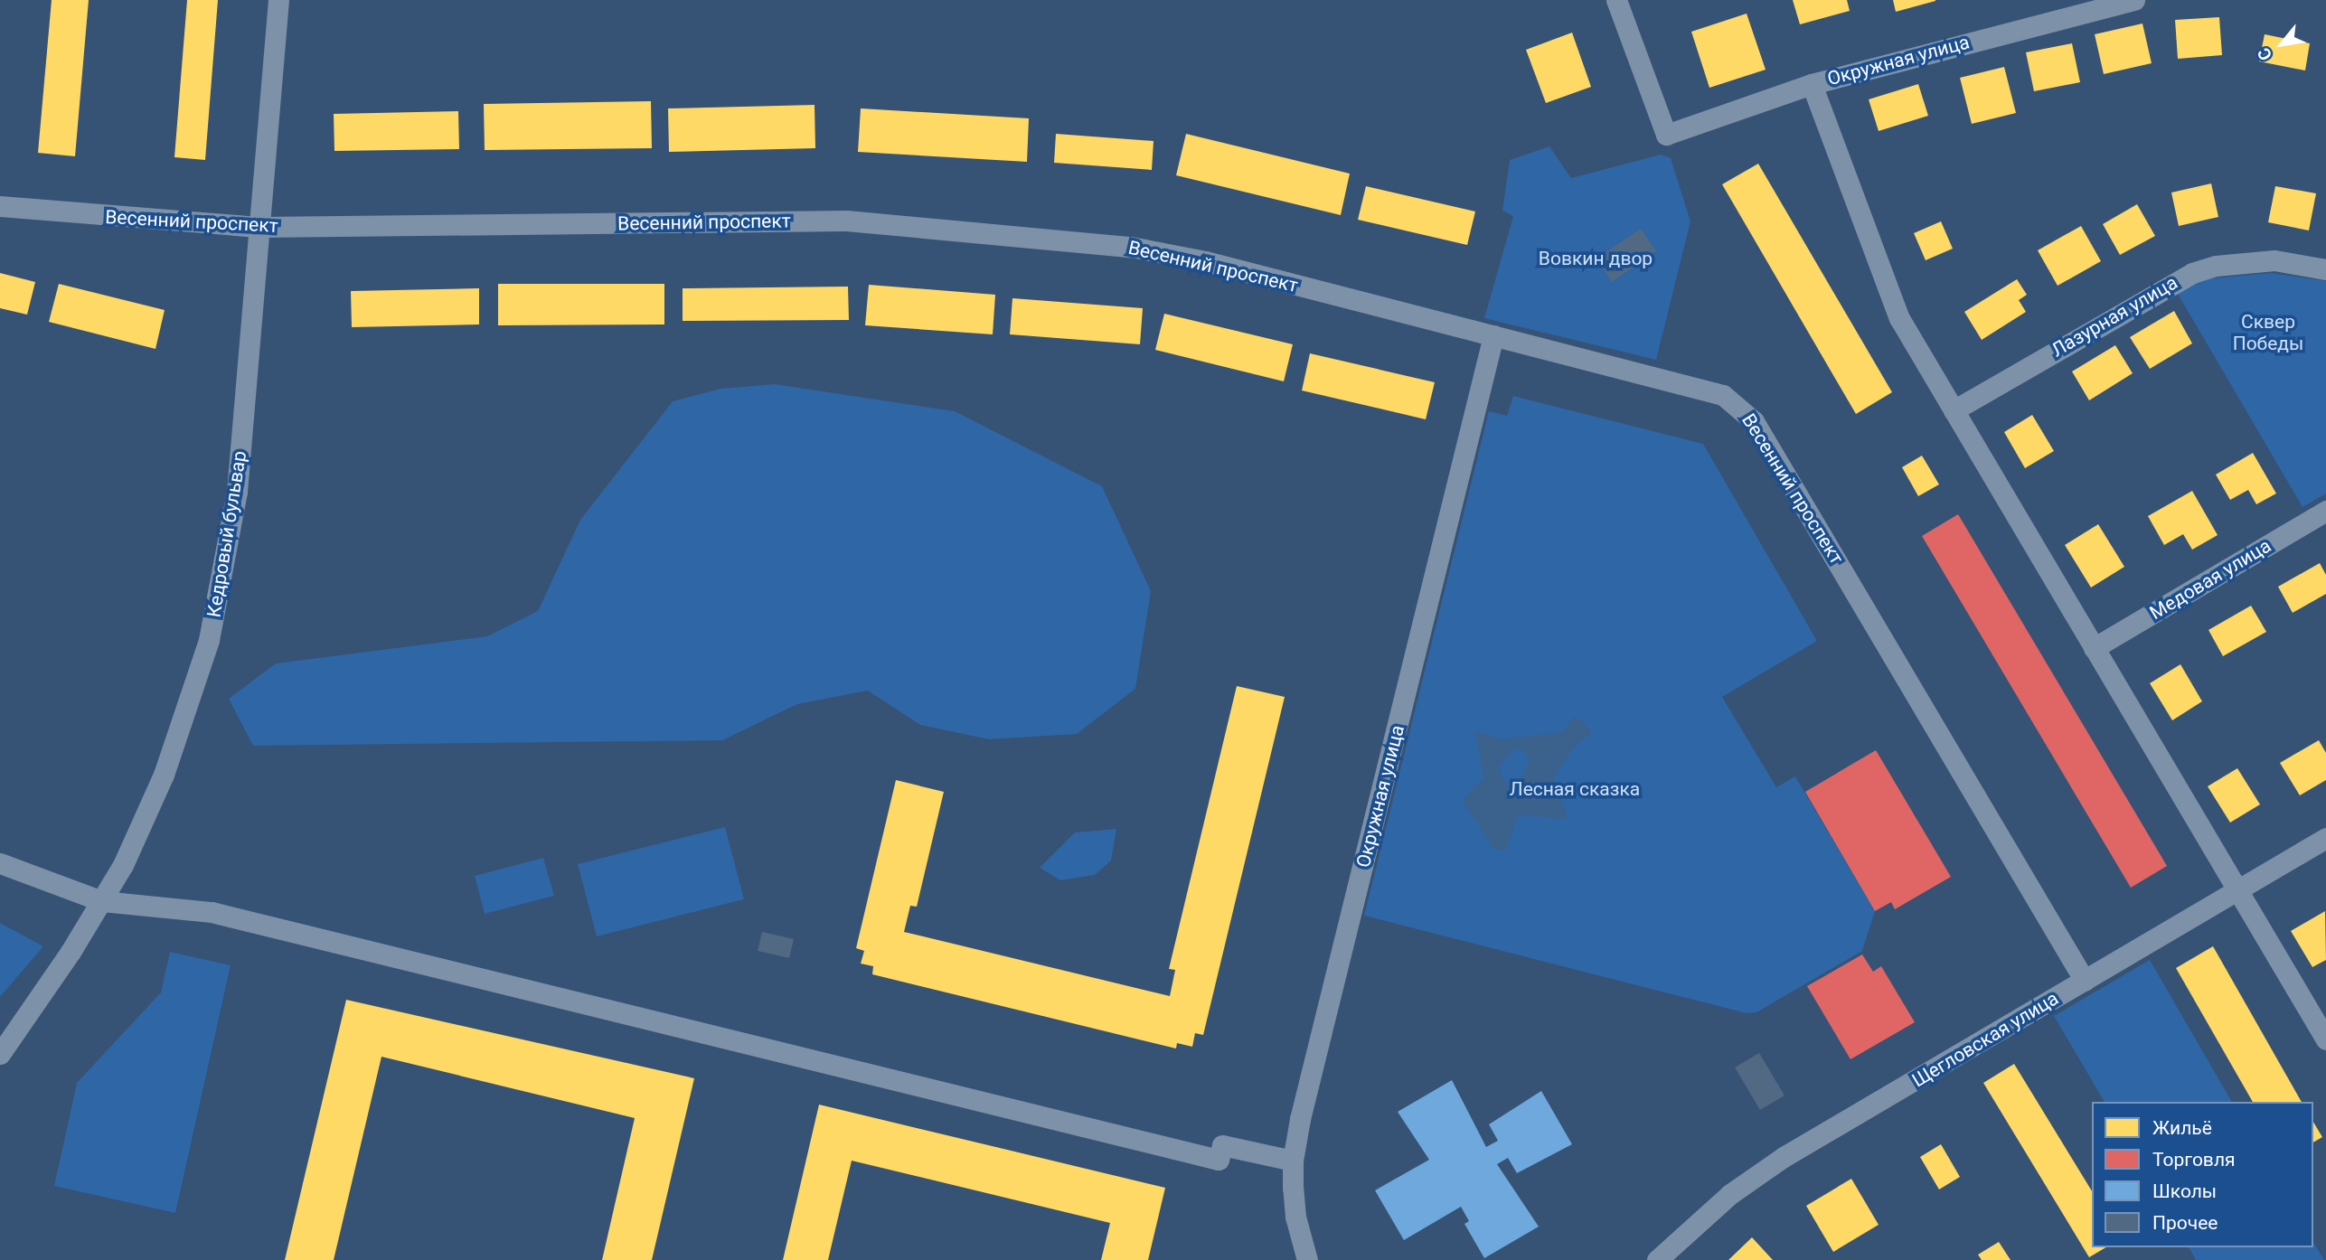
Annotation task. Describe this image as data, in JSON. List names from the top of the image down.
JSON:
{
  "streets": {
    "street": [
      "Окружная улица",
      "Весенний проспект",
      "Лазурная улица",
      "Кедровый бульвар",
      "Медовая улица",
      "Щегловская улица"
    ]
  },
  "crossings": [
    ["Окружная улица", "Весенний проспект"],
    ["Весенний проспект", "Кедровый бульвар"],
    ["Весенний проспект", "Щегловская улица"]
  ],
  "parks": ["Вовкин двор", "Сквер Победы", "Лесная сказка"],
  "legend": [
    "Жильё",
    "Торговля",
    "Школы",
    "Прочее"
  ],
  "north": "bottom left"
}
